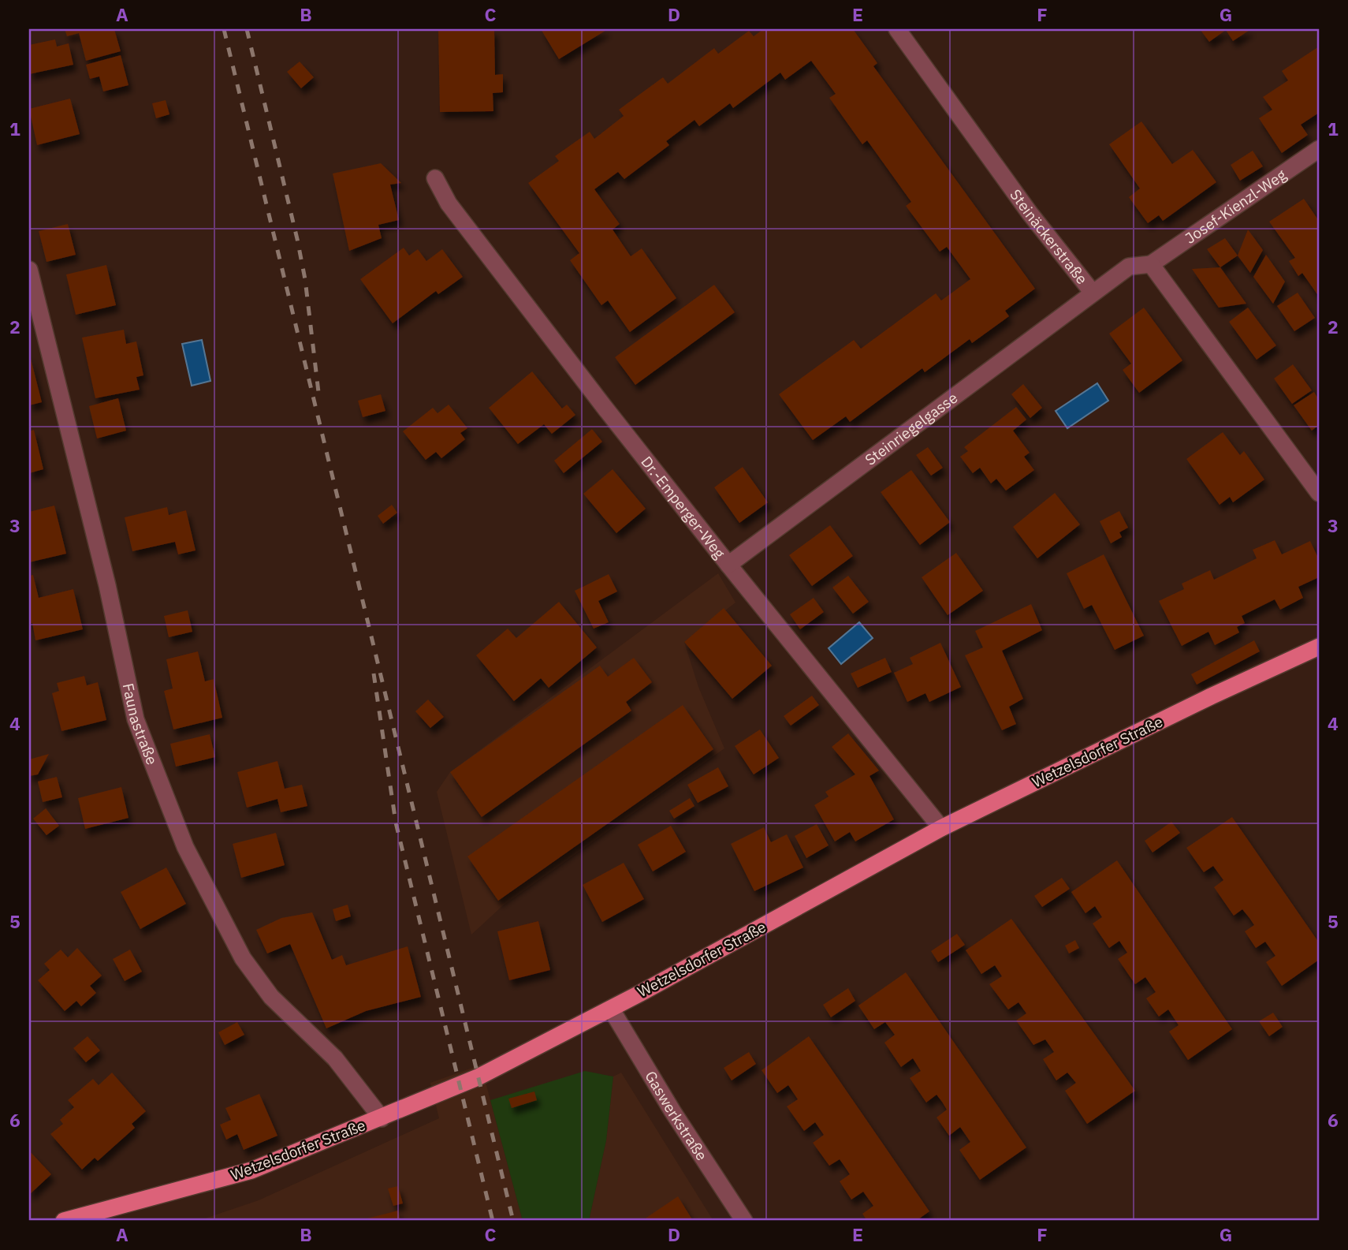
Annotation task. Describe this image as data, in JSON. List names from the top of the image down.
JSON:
{
  "streets": {
    "main road": ["Wetzelsdorfer Straße"],
    "street": [
      "Josef-Kienzl-Weg",
      "Steinäckerstraße",
      "Steinriegelgasse",
      "Dr.-Emperger-Weg",
      "Faunastraße",
      "Gaswerkstraße"
    ]
  },
  "crossings": [
    ["Josef-Kienzl-Weg", "Steinäckerstraße"],
    ["Steinäckerstraße", "Steinriegelgasse"],
    ["Steinriegelgasse", "Dr.-Emperger-Weg"],
    ["Dr.-Emperger-Weg", "Wetzelsdorfer Straße"],
    ["Faunastraße", "Wetzelsdorfer Straße"],
    ["Wetzelsdorfer Straße", "Gaswerkstraße"]
  ],
  "grid": {
    "columns": [
      "A",
      "B",
      "C",
      "D",
      "E",
      "F",
      "G"
    ],
    "rows": [
      "1",
      "2",
      "3",
      "4",
      "5",
      "6"
    ]
  }
}
